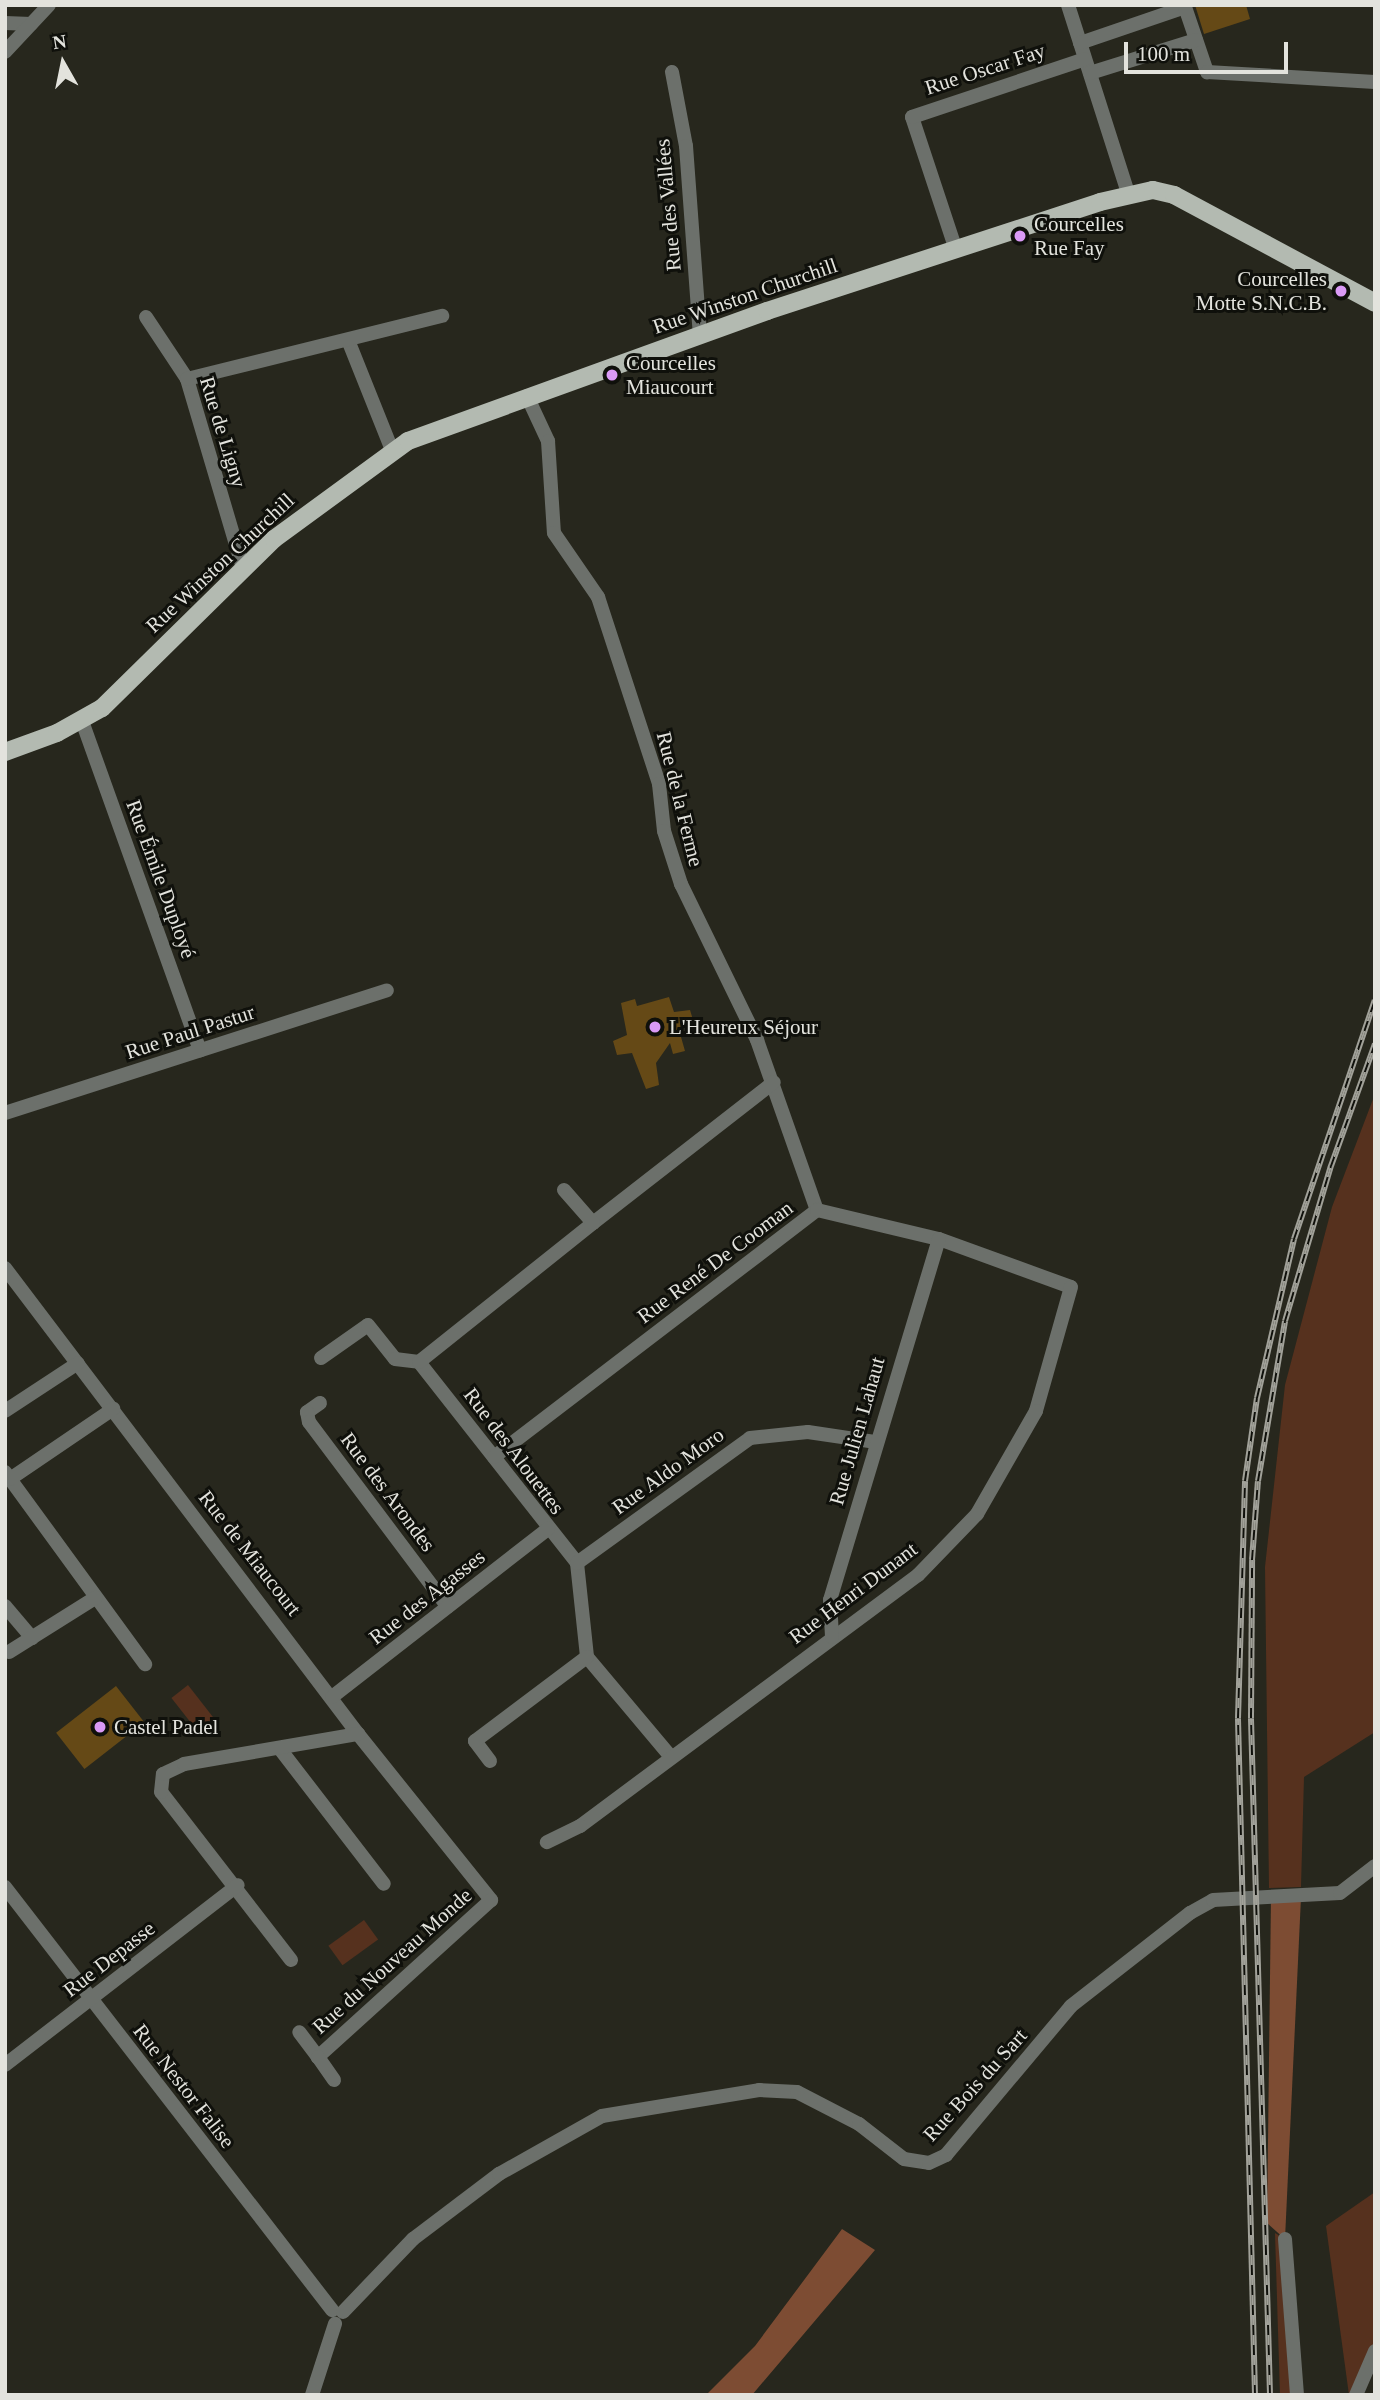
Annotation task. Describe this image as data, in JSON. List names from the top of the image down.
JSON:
{
  "streets": {
    "main road": ["Rue Winston Churchill"],
    "street": [
      "Rue Oscar Fay",
      "Rue des Vallées",
      "Rue de Ligny",
      "Rue de la Ferme",
      "Rue Émile Duployé",
      "Rue Paul Pastur",
      "Rue René De Cooman",
      "Rue Julien Lahaut",
      "Rue des Alouettes",
      "Rue Aldo Moro",
      "Rue des Arondes",
      "Rue de Miaucourt",
      "Rue Henri Dunant",
      "Rue des Agasses",
      "Rue Depasse",
      "Rue du Nouveau Monde",
      "Rue Bois du Sart",
      "Rue Nestor Falise"
    ]
  },
  "crossings": [
    ["Rue Oscar Fay", "Rue Winston Churchill"],
    ["Rue des Vallées", "Rue Winston Churchill"],
    ["Rue Winston Churchill", "Rue de Ligny"],
    ["Rue Winston Churchill", "Rue de la Ferme"],
    ["Rue Winston Churchill", "Rue Émile Duployé"],
    ["Rue de la Ferme", "Rue René De Cooman"],
    ["Rue Émile Duployé", "Rue Paul Pastur"],
    ["Rue René De Cooman", "Rue Julien Lahaut"],
    ["Rue René De Cooman", "Rue des Alouettes"],
    ["Rue René De Cooman", "Rue Henri Dunant"],
    ["Rue Julien Lahaut", "Rue Aldo Moro"],
    ["Rue Julien Lahaut", "Rue Henri Dunant"],
    ["Rue des Alouettes", "Rue Aldo Moro"],
    ["Rue des Alouettes", "Rue des Agasses"],
    ["Rue des Arondes", "Rue des Agasses"],
    ["Rue de Miaucourt", "Rue des Agasses"],
    ["Rue de Miaucourt", "Rue du Nouveau Monde"],
    ["Rue Depasse", "Rue Nestor Falise"],
    ["Rue Bois du Sart", "Rue Nestor Falise"]
  ],
  "places": [
    "Courcelles Rue Fay",
    "Courcelles Motte S.N.C.B.",
    "Courcelles Miaucourt",
    "L'Heureux Séjour",
    "Castel Padel"
  ],
  "scale_bar": "100 m",
  "north": "top"
}
